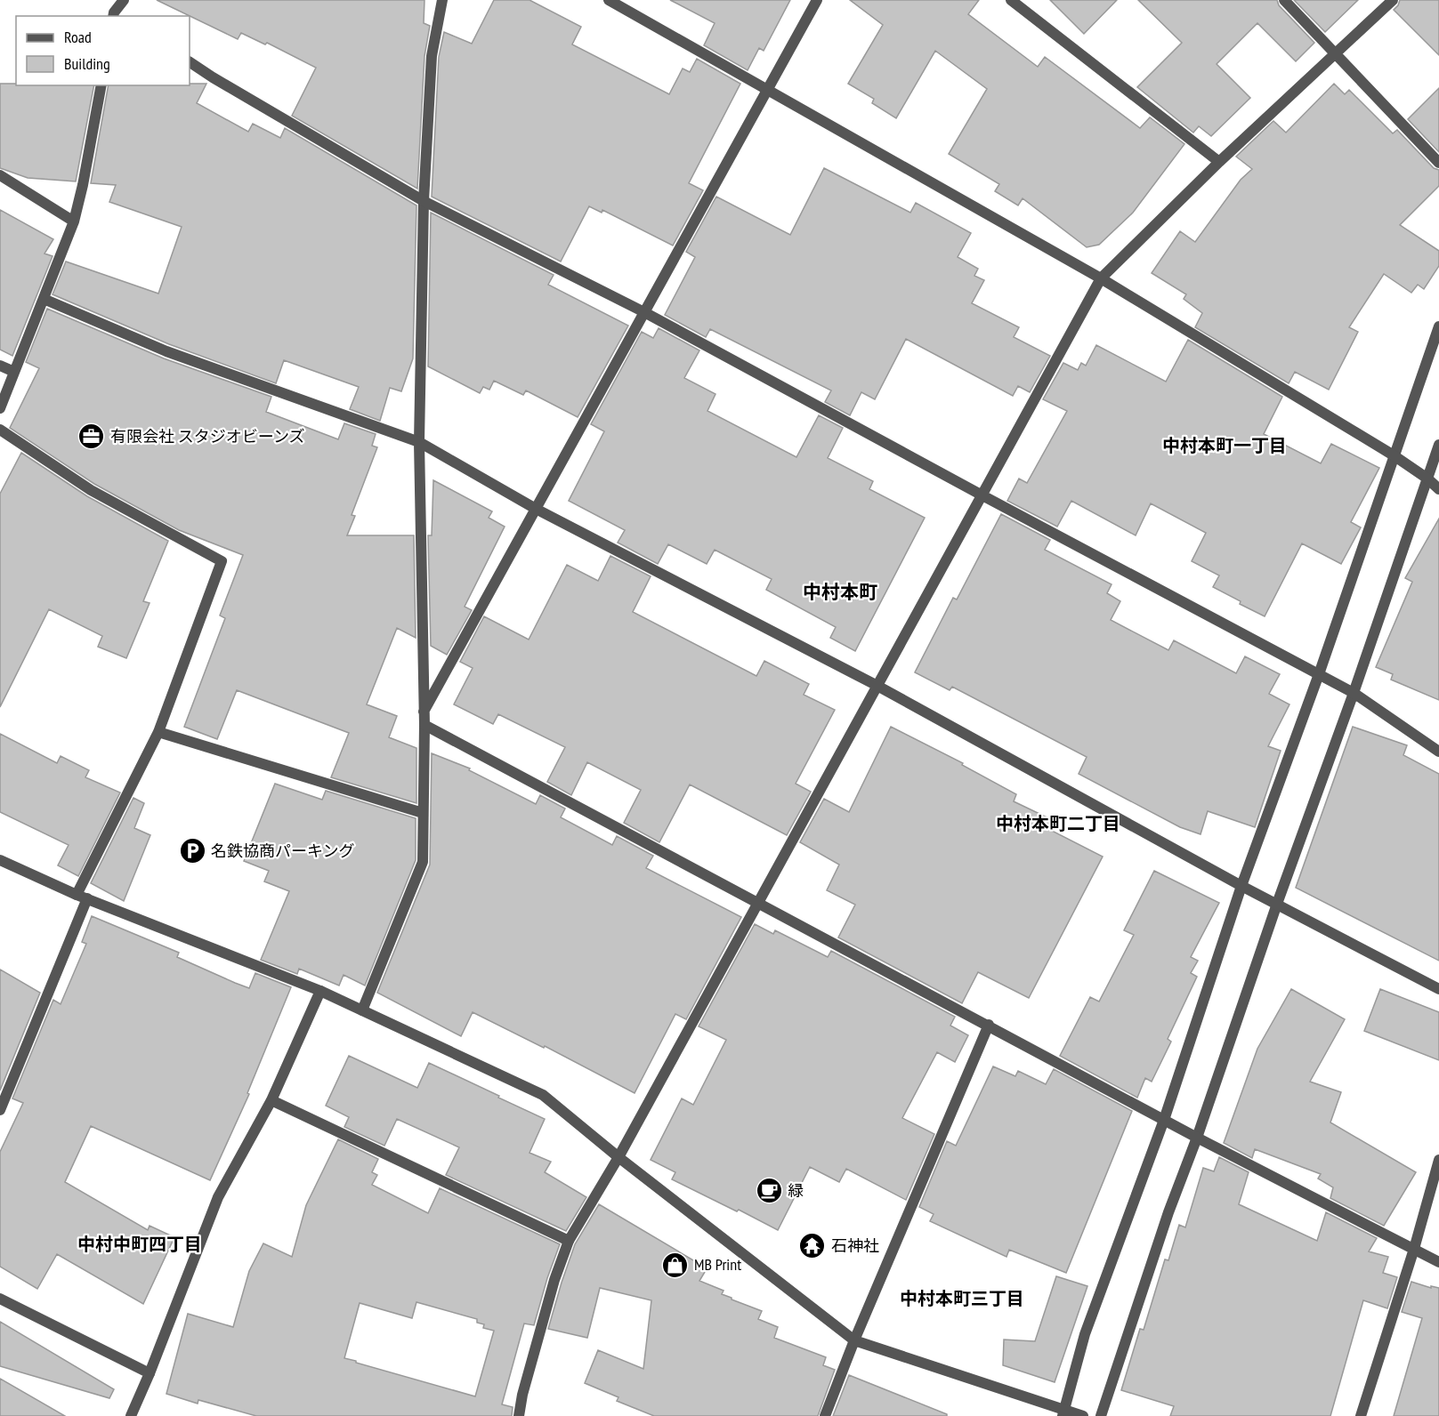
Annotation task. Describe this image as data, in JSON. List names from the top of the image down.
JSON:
{
  "districts": [
    "中村本町一丁目",
    "中村本町",
    "中村本町二丁目",
    "中村中町四丁目",
    "中村本町三丁目"
  ],
  "places": {
    "office": ["有限会社 スタジオビーンズ"],
    "parking": ["名鉄協商パーキング"],
    "cafe": ["緑"],
    "temple": ["石神社"],
    "shop": ["MB Print"]
  },
  "legend": ["Road", "Building"]
}
